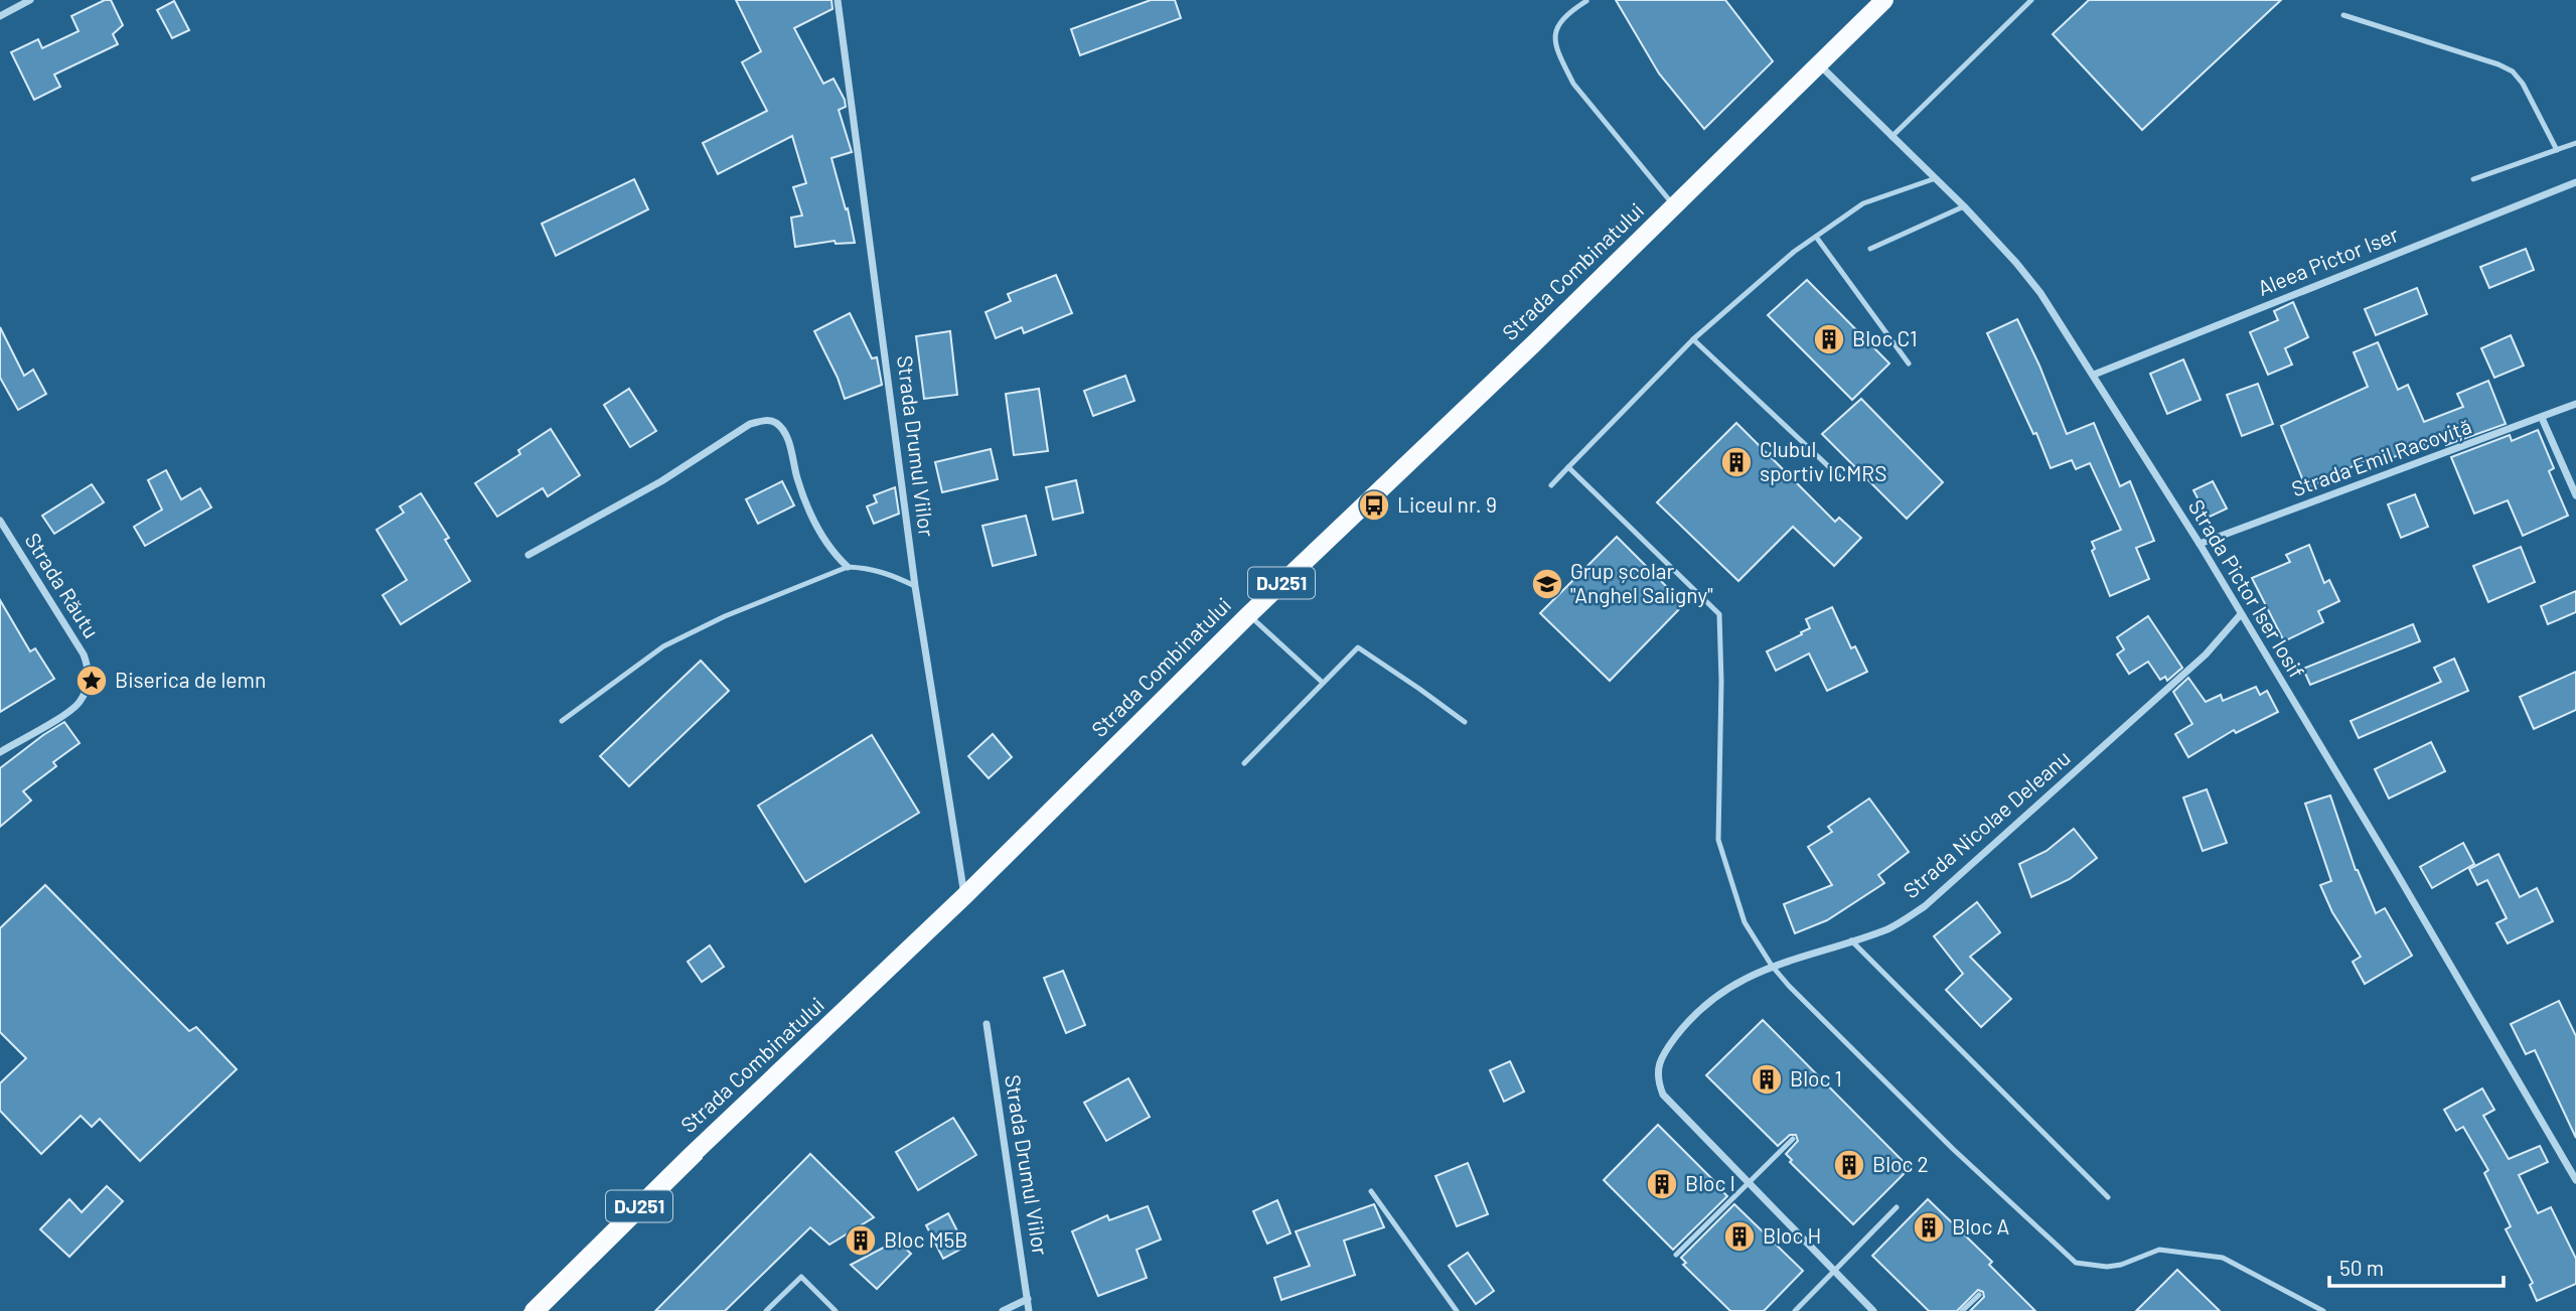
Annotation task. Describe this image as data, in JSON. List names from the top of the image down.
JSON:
{
  "streets": {
    "main road": ["Strada Combinatului", "DJ251"],
    "street": [
      "Aleea Pictor Iser",
      "Strada Drumul Viilor",
      "Strada Emil Racoviță",
      "Strada Răutu",
      "Strada Pictor Iser Iosif",
      "Strada Nicolae Deleanu"
    ]
  },
  "crossings": [
    ["Aleea Pictor Iser", "Strada Pictor Iser Iosif"],
    ["Strada Combinatului", "Strada Drumul Viilor"],
    ["Strada Combinatului", "Strada Pictor Iser Iosif"],
    ["Strada Emil Racoviță", "Strada Pictor Iser Iosif"],
    ["Strada Pictor Iser Iosif", "Strada Nicolae Deleanu"]
  ],
  "places": {
    "building": [
      "Bloc C1",
      "Clubul sportiv ICMRS",
      "Bloc 1",
      "Bloc 2",
      "Bloc I",
      "Bloc A",
      "Bloc H",
      "Bloc M5B"
    ],
    "bus stop": ["Liceul nr. 9"],
    "school or university": ["Grup școlar \"Anghel Saligny\""],
    "place": ["Biserica de lemn"]
  },
  "scale_bar": "50 m"
}
